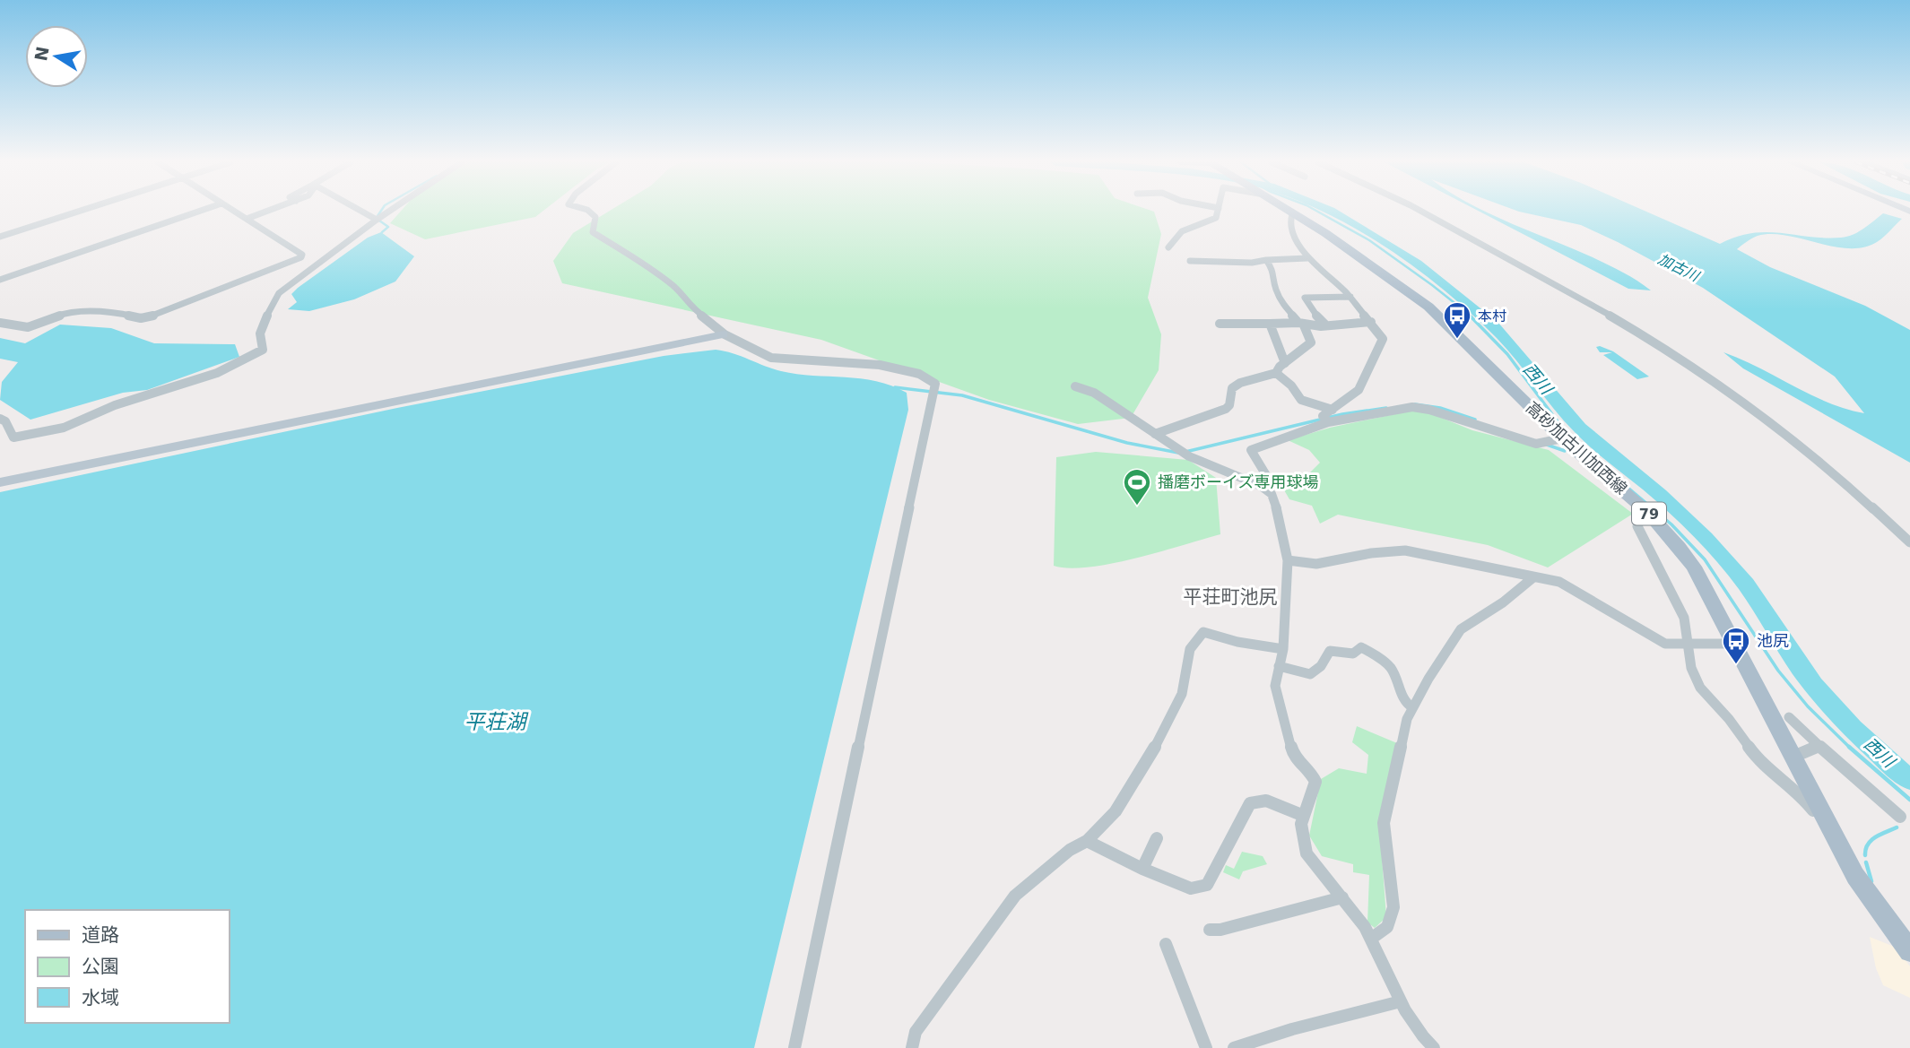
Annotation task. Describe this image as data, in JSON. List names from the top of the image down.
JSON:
{
  "streets": {
    "main road": ["高砂加古川加西線", "79"]
  },
  "districts": ["平荘町池尻"],
  "water": ["加古川", "西川", "平荘湖"],
  "places": {
    "bus stop": ["本村", "池尻"],
    "sports": ["播磨ボーイズ専用球場"]
  },
  "legend": ["道路", "公園", "水域"],
  "north": "left"
}
